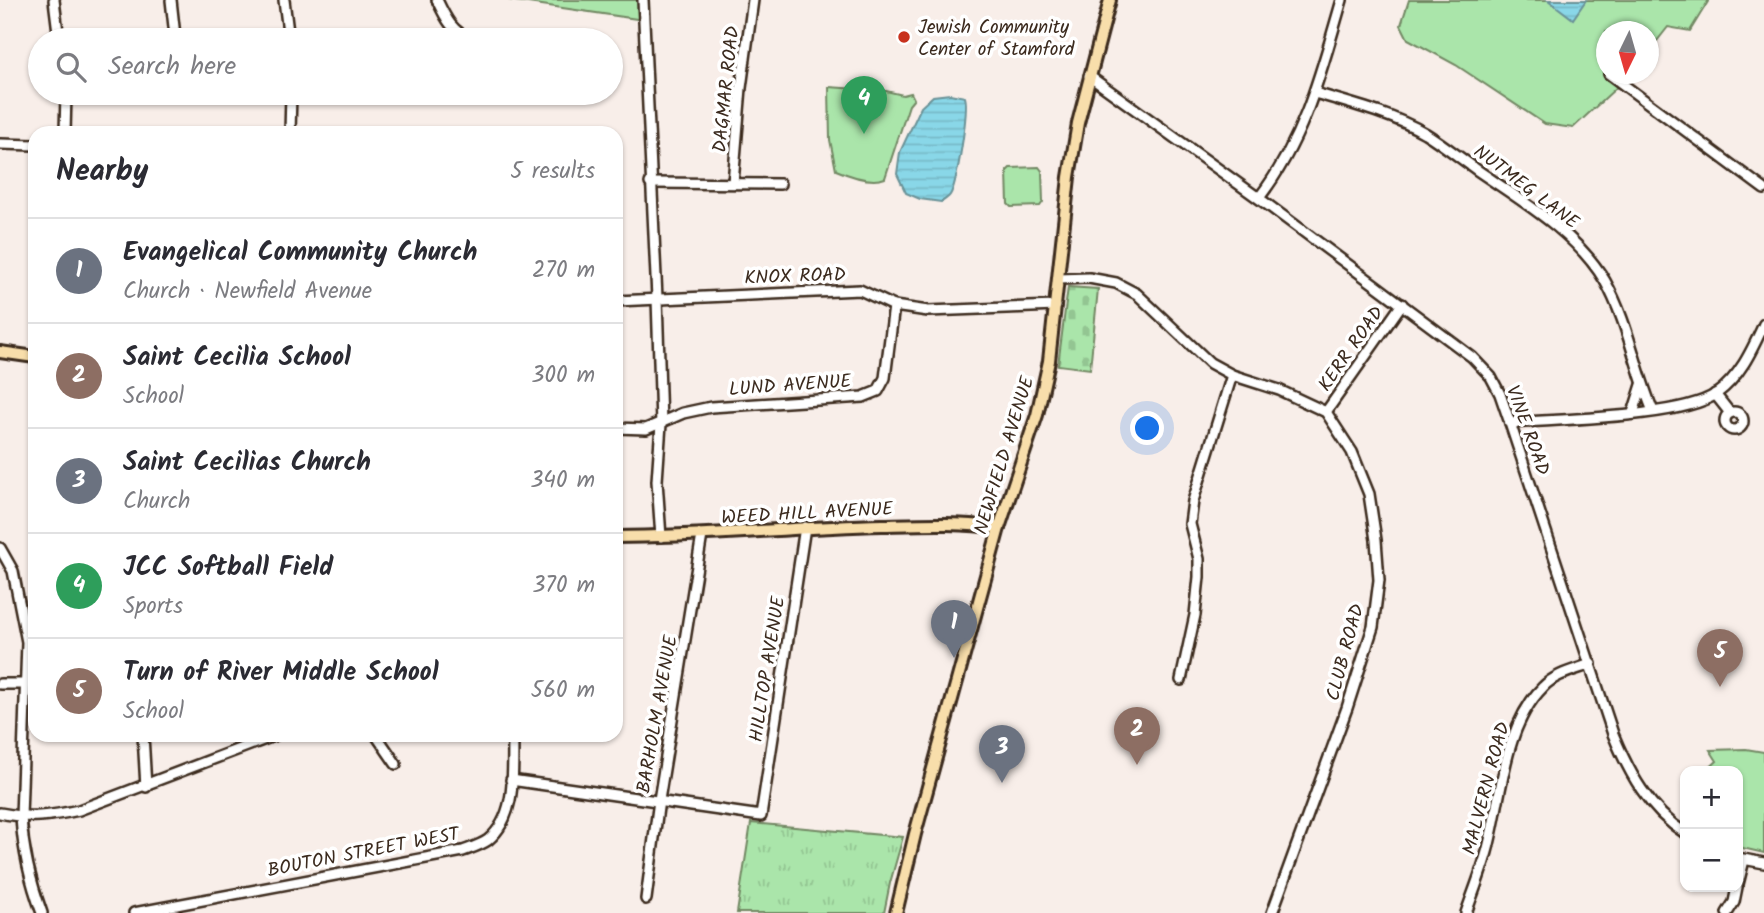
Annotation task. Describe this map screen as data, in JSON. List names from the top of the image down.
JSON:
{
  "streets": {
    "main road": ["NEWFIELD AVENUE", "WEED HILL AVENUE"],
    "street": [
      "DAGMAR ROAD",
      "NUTMEG LANE",
      "KNOX ROAD",
      "KERR ROAD",
      "LUND AVENUE",
      "VINE ROAD",
      "CLUB ROAD",
      "HILLTOP AVENUE",
      "BARHOLM AVENUE",
      "MALVERN ROAD",
      "BOUTON STREET WEST"
    ]
  },
  "crossings": [
    ["KNOX ROAD", "LUND AVENUE"],
    ["KNOX ROAD", "NEWFIELD AVENUE"],
    ["KERR ROAD", "VINE ROAD"],
    ["KERR ROAD", "CLUB ROAD"],
    ["VINE ROAD", "NEWFIELD AVENUE"],
    ["VINE ROAD", "MALVERN ROAD"],
    ["NEWFIELD AVENUE", "WEED HILL AVENUE"],
    ["WEED HILL AVENUE", "HILLTOP AVENUE"],
    ["WEED HILL AVENUE", "BARHOLM AVENUE"],
    ["HILLTOP AVENUE", "BARHOLM AVENUE"]
  ],
  "places": ["Jewish Community Center of Stamford"],
  "north": "bottom",
  "page": {
    "search": "Search here",
    "pins": [
      "4",
      "1",
      "5",
      "2",
      "3"
    ],
    "heading": ["Nearby", "5 results"],
    "list": [
      {
        "mark": "1",
        "name": "Evangelical Community Church",
        "note": "Church · Newfield Avenue",
        "value": "270 m"
      },
      {
        "mark": "2",
        "name": "Saint Cecilia School",
        "note": "School",
        "value": "300 m"
      },
      {
        "mark": "3",
        "name": "Saint Cecilias Church",
        "note": "Church",
        "value": "340 m"
      },
      {
        "mark": "4",
        "name": "JCC Softball Field",
        "note": "Sports",
        "value": "370 m"
      },
      {
        "mark": "5",
        "name": "Turn of River Middle School",
        "note": "School",
        "value": "560 m"
      }
    ],
    "map_buttons": ["+", "−"]
  }
}
